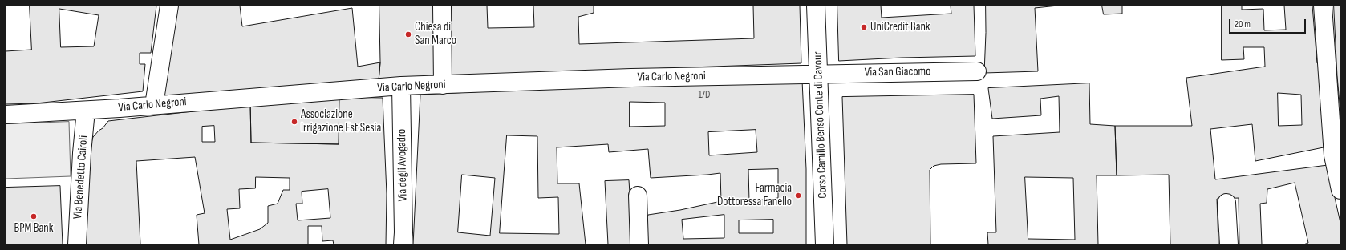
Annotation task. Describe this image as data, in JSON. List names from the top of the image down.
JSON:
{
  "streets": {
    "street": [
      "Via San Giacomo",
      "Via Carlo Negroni",
      "Corso Camillo Benso Conte di Cavour",
      "Via degli Avogadro",
      "Via Benedetto Cairoli"
    ]
  },
  "crossings": [
    ["Via San Giacomo", "Via Carlo Negroni"],
    ["Via San Giacomo", "Corso Camillo Benso Conte di Cavour"],
    ["Via Carlo Negroni", "Corso Camillo Benso Conte di Cavour"],
    ["Via Carlo Negroni", "Via degli Avogadro"],
    ["Via Carlo Negroni", "Via Benedetto Cairoli"]
  ],
  "places": [
    "UniCredit Bank",
    "Chiesa di San Marco",
    "Associazione Irrigazione Est Sesia",
    "Farmacia Dottoressa Fanello",
    "BPM Bank"
  ],
  "house_numbers": ["1/D"],
  "scale_bar": "20 m"
}
